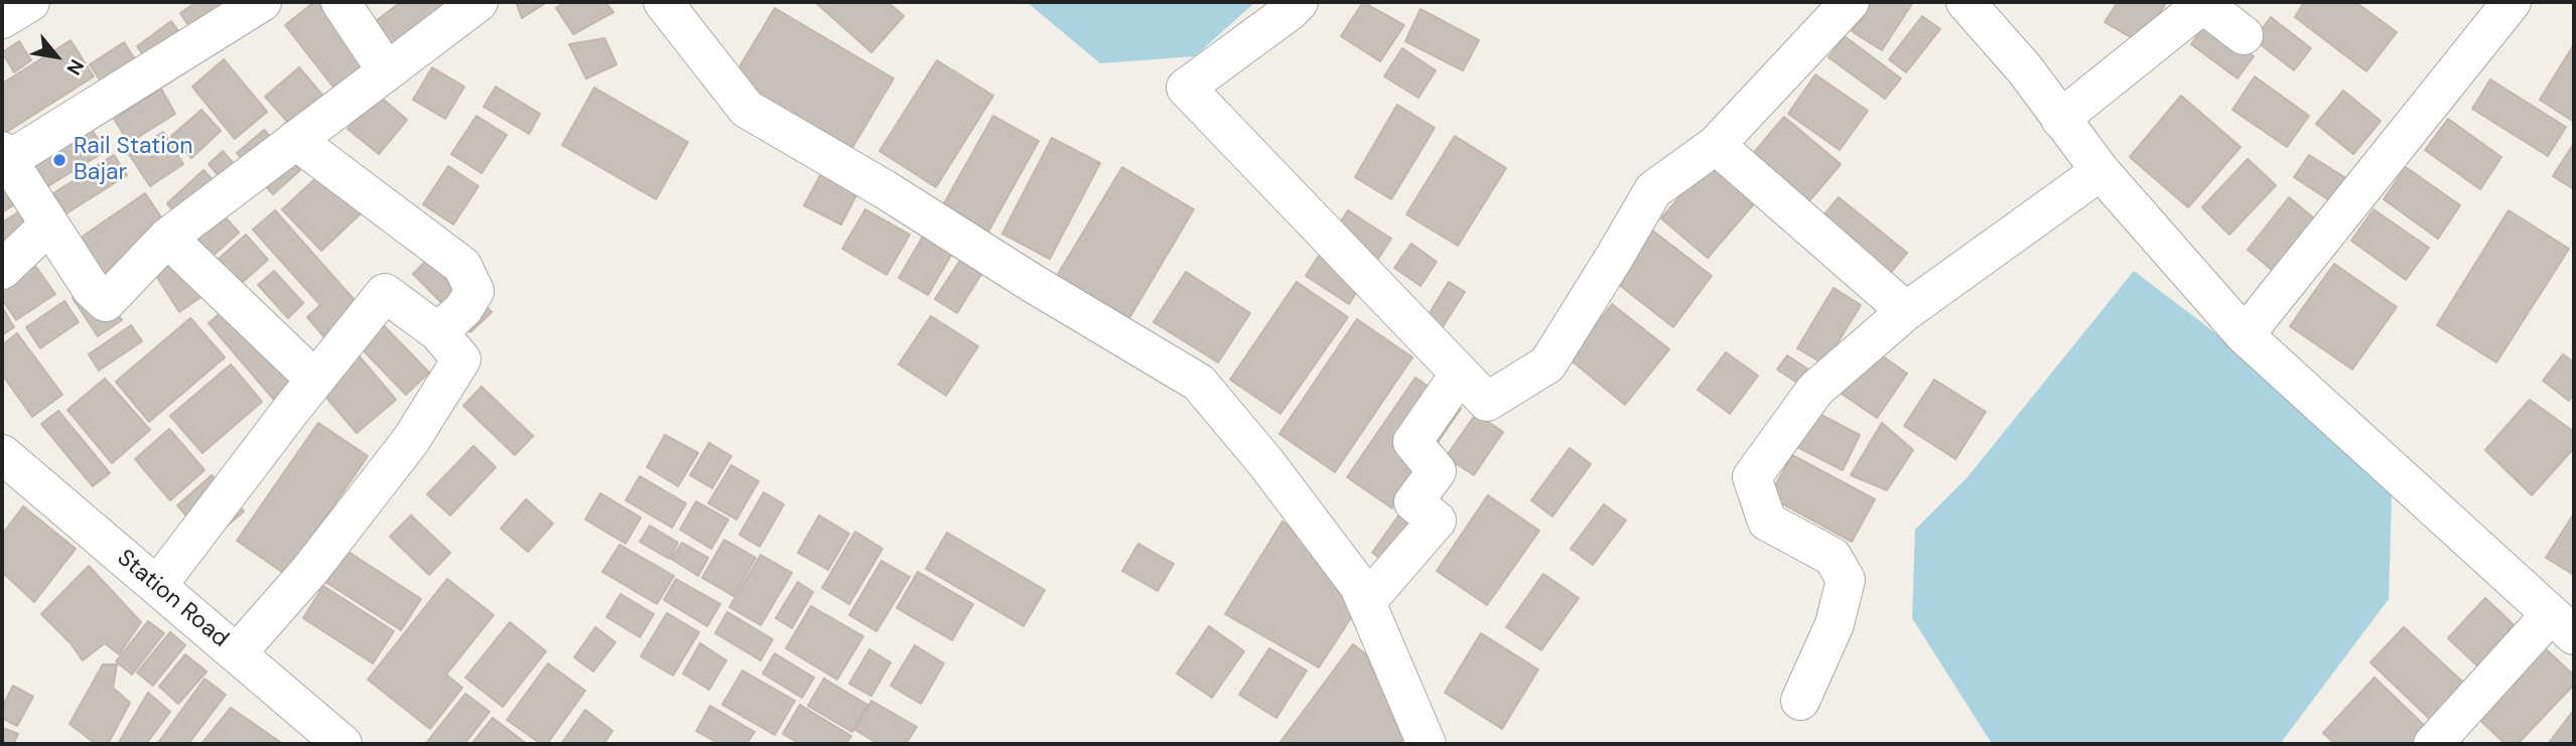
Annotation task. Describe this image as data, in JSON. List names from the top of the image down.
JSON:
{
  "streets": {
    "street": ["Station Road"]
  },
  "places": ["Rail Station Bajar"],
  "north": "bottom right"
}
